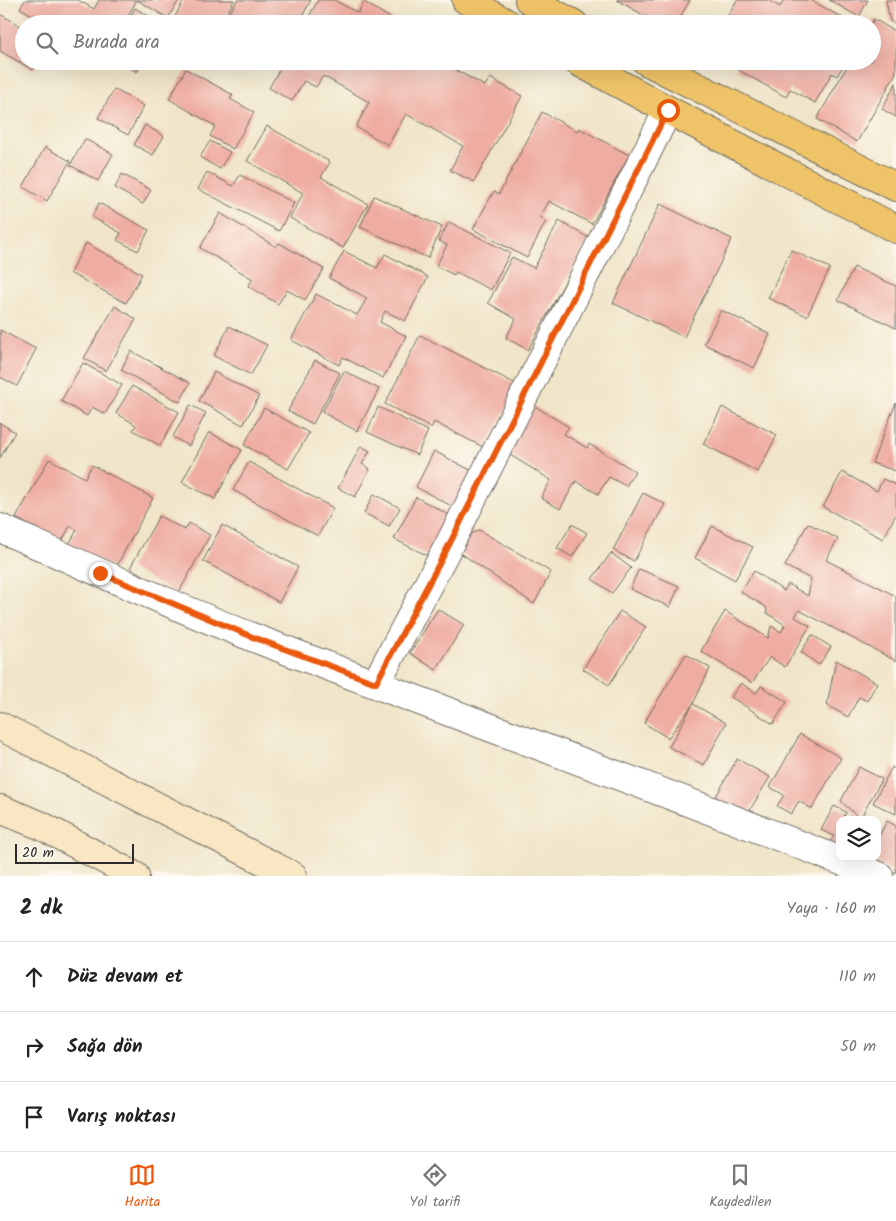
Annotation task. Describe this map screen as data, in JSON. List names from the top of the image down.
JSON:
{
  "scale_bar": "20 m",
  "page": {
    "search": "Burada ara",
    "scale": "20 m",
    "heading": ["2 dk", "Yaya · 160 m"],
    "list": [
      ["Düz devam et", "110 m"],
      ["Sağa dön", "50 m"],
      "Varış noktası"
    ],
    "nav": ["Harita", "Yol tarifi", "Kaydedilen"]
  }
}
